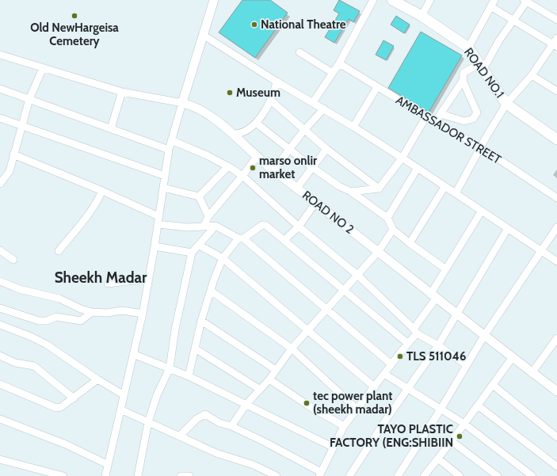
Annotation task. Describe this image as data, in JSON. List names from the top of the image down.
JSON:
{
  "streets": {
    "highway": ["ROAD NO.1"],
    "main road": ["ROAD NO 2"],
    "street": ["AMBASSADOR STREET"]
  },
  "districts": ["Sheekh Madar"],
  "places": [
    "Old NewHargeisa Cemetery",
    "National Theatre",
    "Museum",
    "marso onlir market",
    "TLS 511046",
    "tec power plant (sheekh madar)",
    "TAYO PLASTIC FACTORY (ENG:SHIBIIN"
  ]
}
